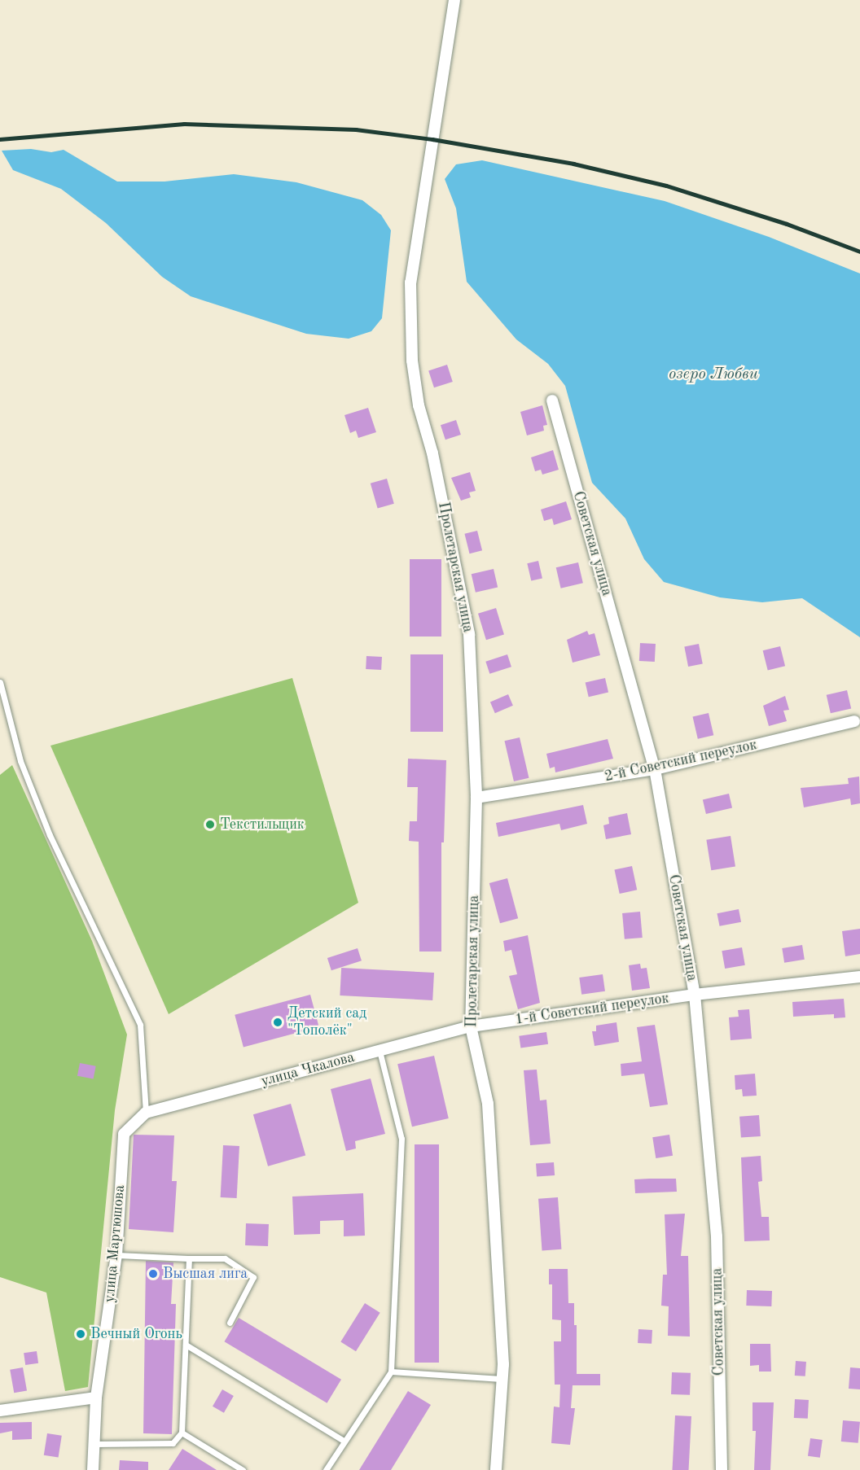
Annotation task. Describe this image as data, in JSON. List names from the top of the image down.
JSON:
{
  "streets": {
    "street": [
      "Советская улица",
      "Пролетарская улица",
      "2-й Советский переулок",
      "1-й Советский переулок",
      "улица Чкалова",
      "улица Мартюшова"
    ]
  },
  "crossings": [
    ["Советская улица", "2-й Советский переулок"],
    ["Советская улица", "1-й Советский переулок"],
    ["Пролетарская улица", "2-й Советский переулок"],
    ["Пролетарская улица", "1-й Советский переулок"],
    ["Пролетарская улица", "улица Чкалова"],
    ["1-й Советский переулок", "улица Чкалова"],
    ["улица Чкалова", "улица Мартюшова"]
  ],
  "water": ["озеро Любви"],
  "places": [
    "Текстильщик",
    "Детский сад \"Тополёк\"",
    "Высшая лига",
    "Вечный Огонь"
  ]
}
